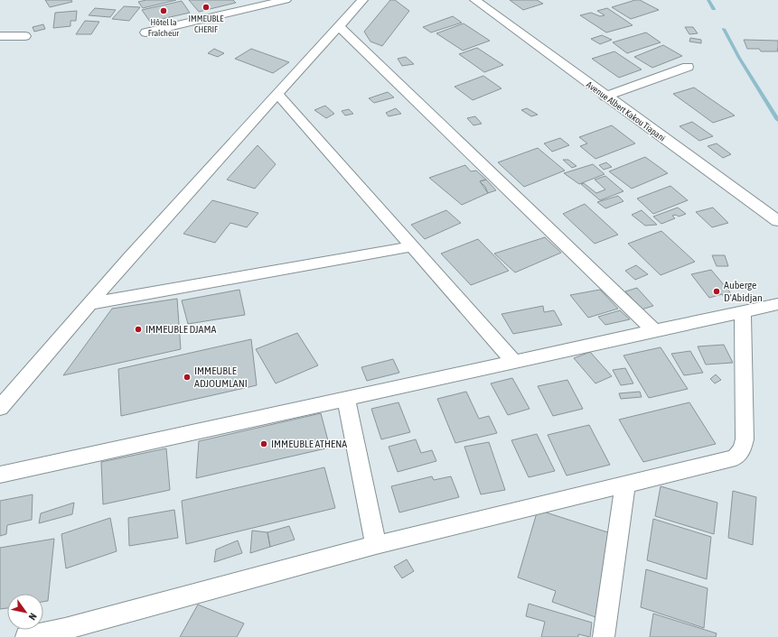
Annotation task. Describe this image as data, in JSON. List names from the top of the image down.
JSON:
{
  "streets": {
    "street": ["Avenue Albert Kakou Tiapani"]
  },
  "places": [
    "IMMEUBLE CHERIF",
    "Hôtel la Fraîcheur",
    "Auberge D'Abidjan",
    "IMMEUBLE DJAMA",
    "IMMEUBLE ADJOUMLANI",
    "IMMEUBLE ATHENA"
  ],
  "north": "bottom right"
}
